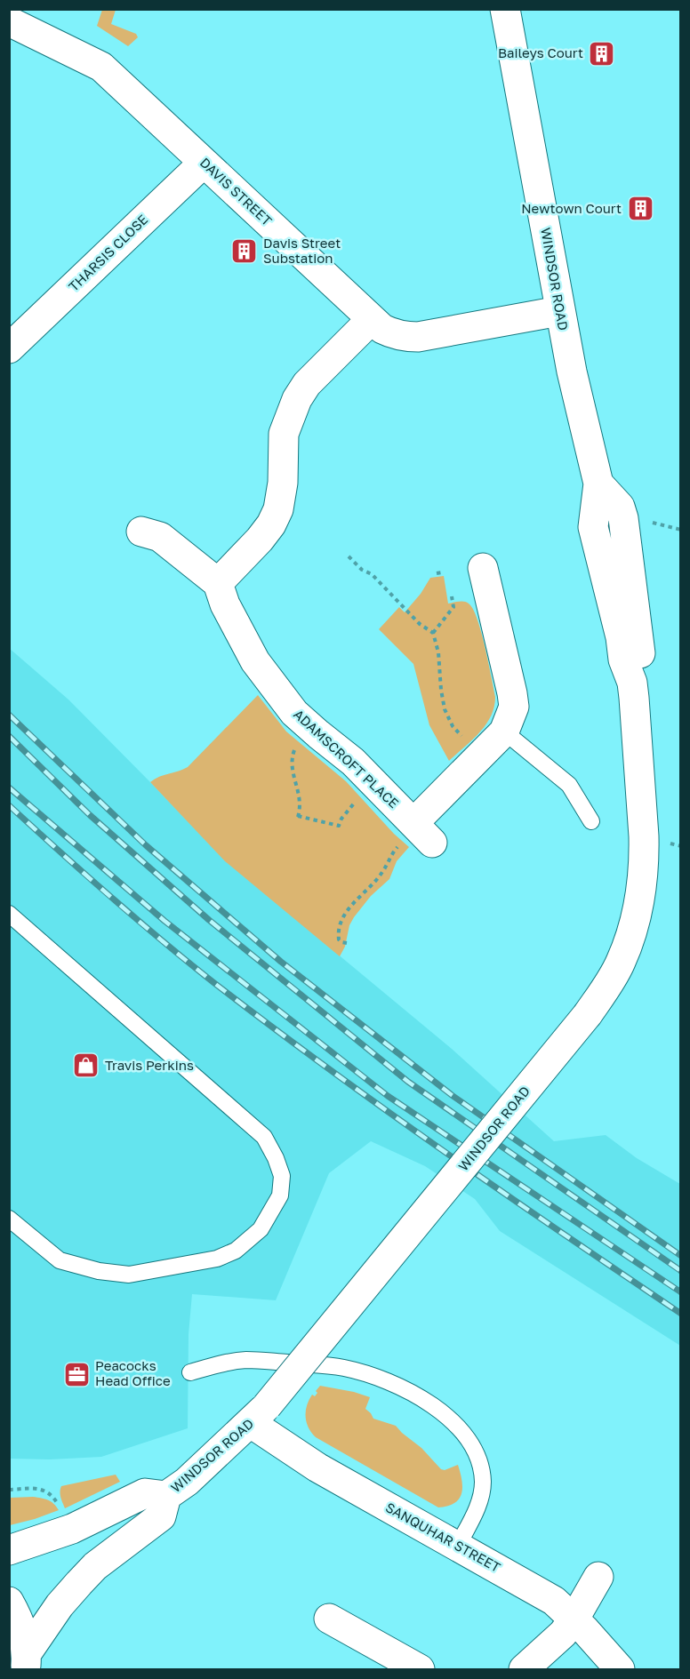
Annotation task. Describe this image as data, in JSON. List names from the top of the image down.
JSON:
{
  "streets": {
    "street": [
      "DAVIS STREET",
      "THARSIS CLOSE",
      "WINDSOR ROAD",
      "ADAMSCROFT PLACE",
      "SANQUHAR STREET"
    ]
  },
  "crossings": [
    ["DAVIS STREET", "THARSIS CLOSE"],
    ["DAVIS STREET", "WINDSOR ROAD"],
    ["WINDSOR ROAD", "SANQUHAR STREET"]
  ],
  "places": {
    "building": ["Baileys Court", "Newtown Court", "Davis Street Substation"],
    "shop": ["Travis Perkins"],
    "office": ["Peacocks Head Office"]
  }
}
